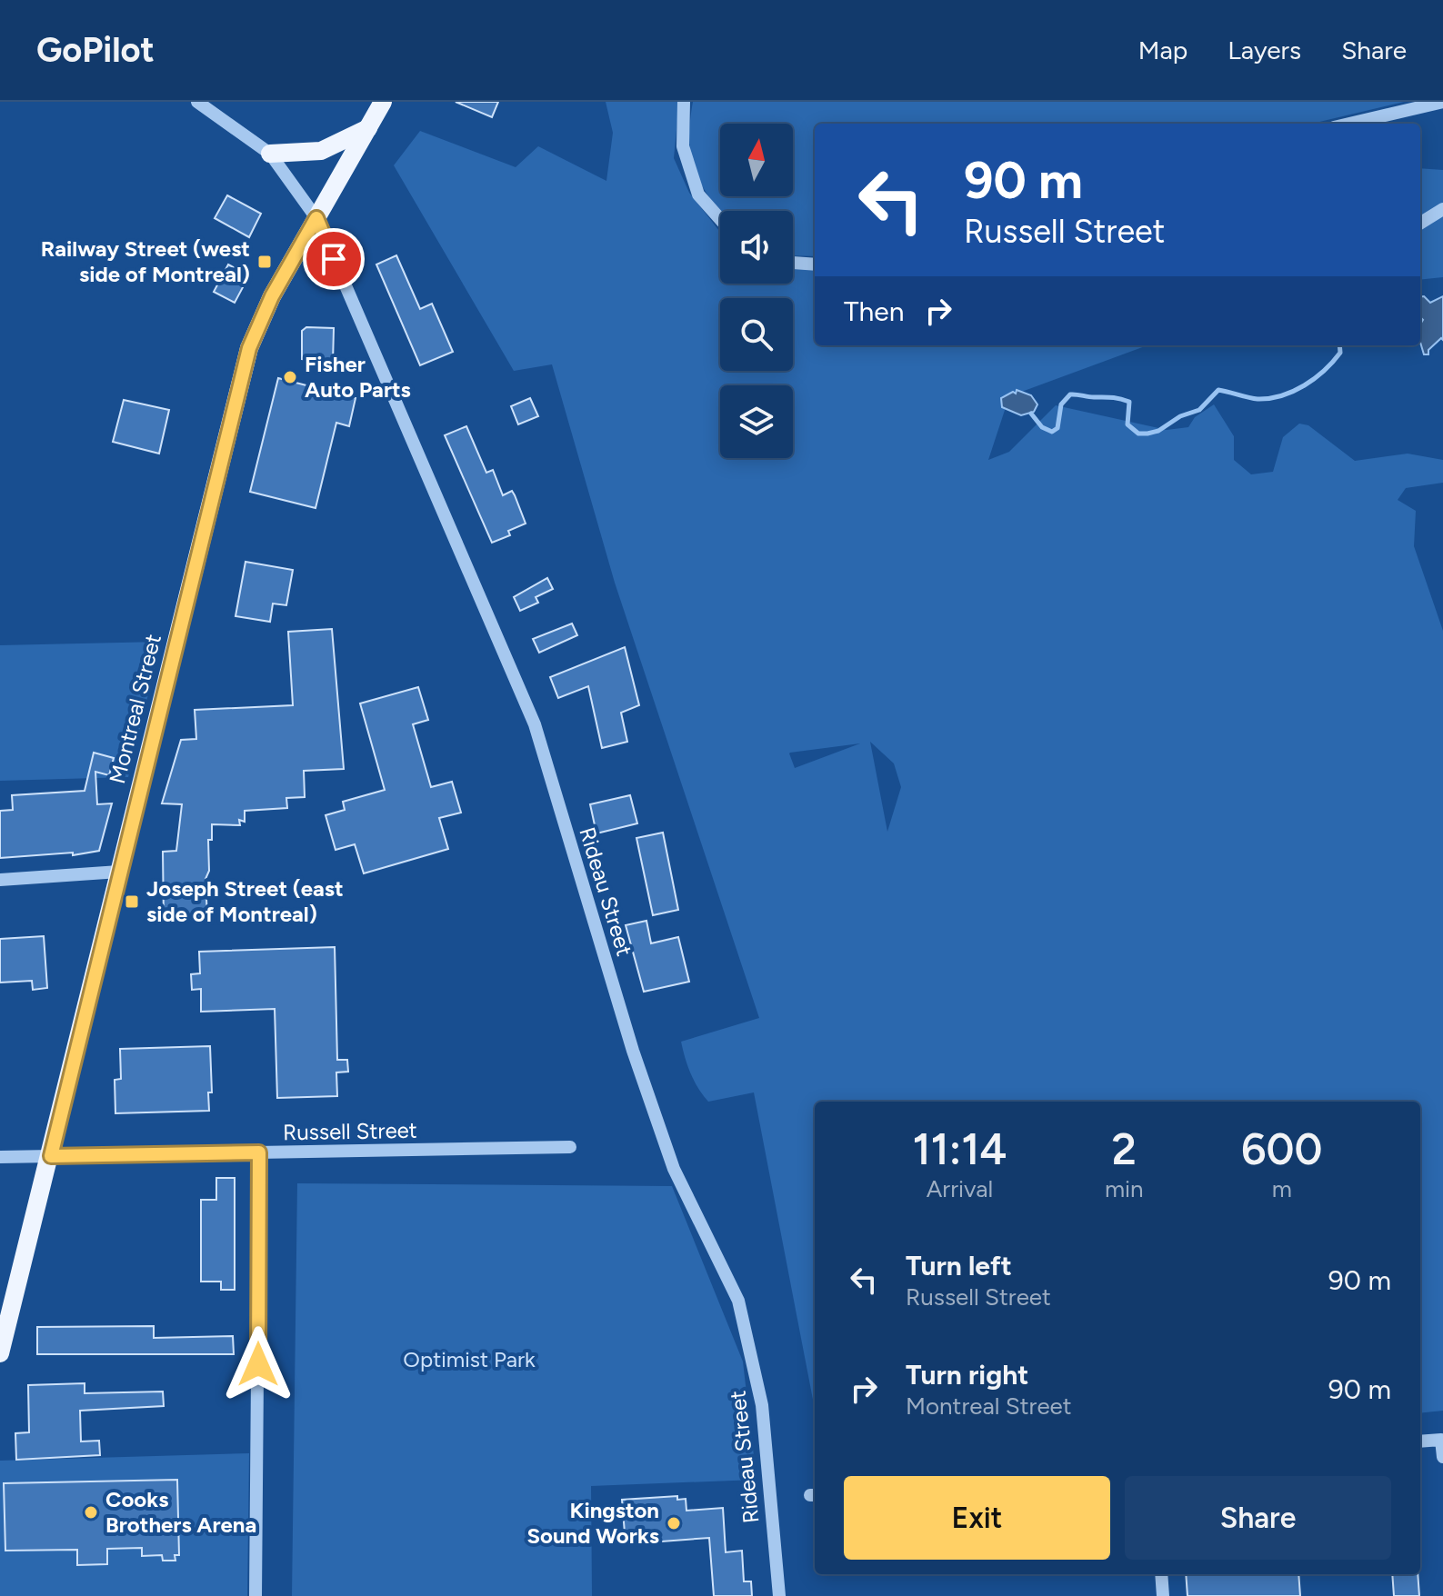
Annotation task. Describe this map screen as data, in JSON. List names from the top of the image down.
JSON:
{
  "streets": {
    "main road": ["Montreal Street"],
    "street": ["Rideau Street", "Russell Street"]
  },
  "crossings": [
    ["Montreal Street", "Rideau Street"],
    ["Montreal Street", "Russell Street"]
  ],
  "parks": ["Optimist Park"],
  "places": {
    "transit": ["Railway Street (west side of Montreal)", "Joseph Street (east side of Montreal)"],
    "other": ["Fisher Auto Parts", "Cooks Brothers Arena", "Kingston Sound Works"]
  },
  "north": "top",
  "page": {
    "header": "GoPilot",
    "nav": ["Map", "Layers", "Share"],
    "turn": ["90 m", "Russell Street"],
    "then": "Then",
    "eta": [
      "11:14",
      "Arrival",
      "2",
      "min",
      "600",
      "m"
    ],
    "list": [
      {
        "name": "Turn left",
        "note": "Russell Street",
        "value": "90 m"
      },
      {
        "name": "Turn right",
        "note": "Montreal Street",
        "value": "90 m"
      }
    ],
    "buttons": ["Exit", "Share"]
  }
}
